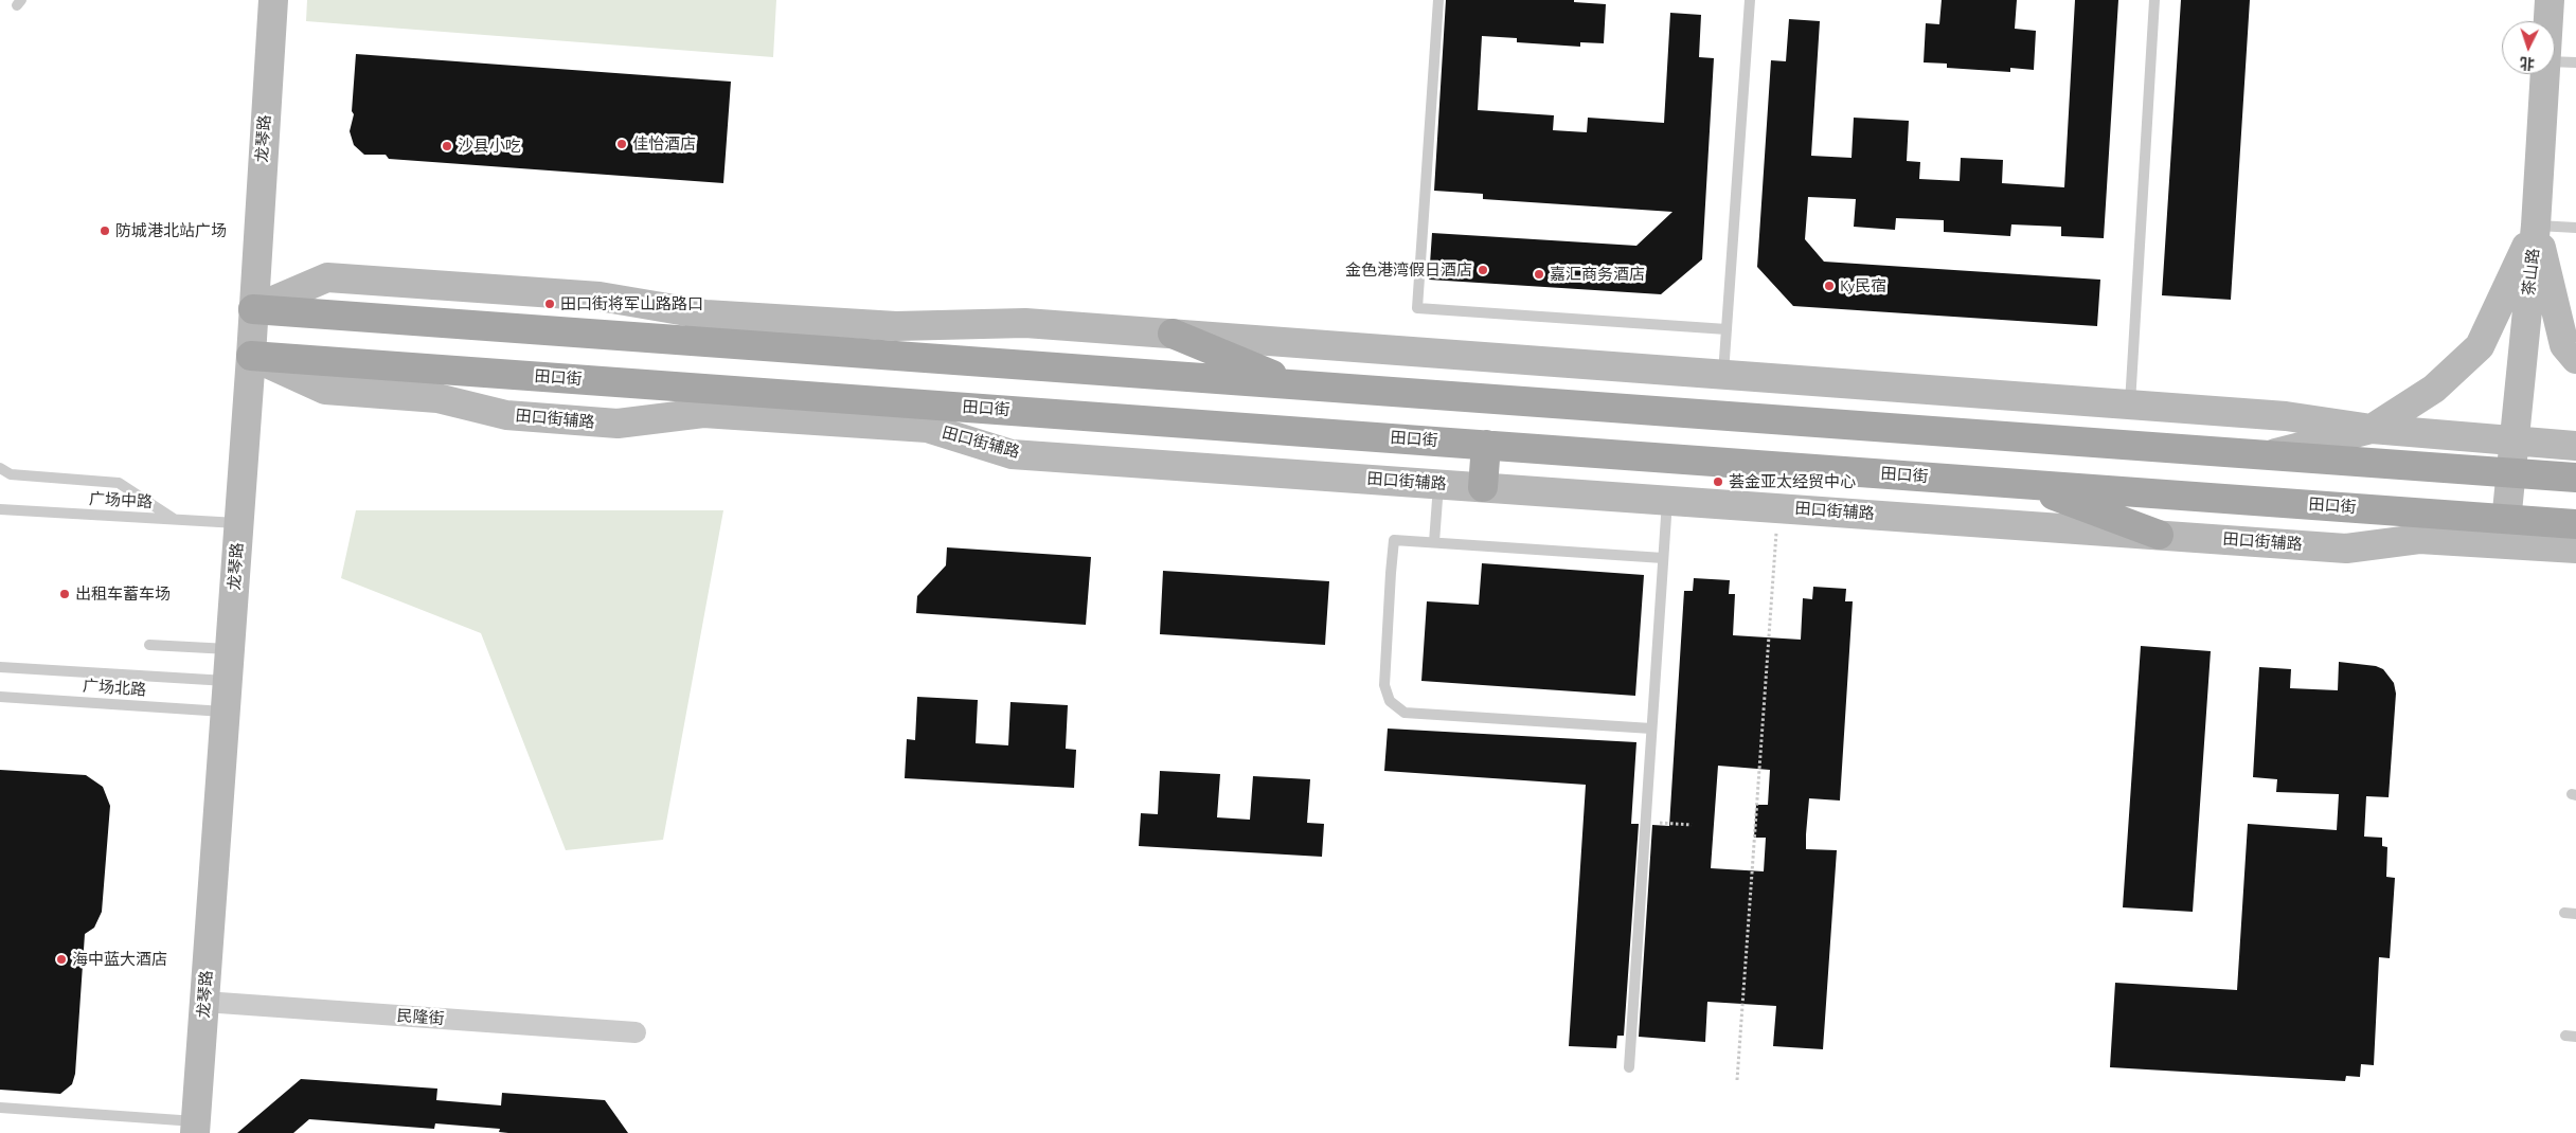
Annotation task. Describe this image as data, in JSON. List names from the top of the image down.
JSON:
{
  "streets": {
    "main road": ["田口街"],
    "street": [
      "龙琴路",
      "茶山路",
      "田口街辅路",
      "民隆街"
    ],
    "lane": ["广场中路", "广场北路"]
  },
  "crossings": [
    ["龙琴路", "田口街"],
    ["龙琴路", "田口街辅路"],
    ["龙琴路", "广场中路"],
    ["龙琴路", "广场北路"],
    ["龙琴路", "民隆街"],
    ["茶山路", "田口街"],
    ["茶山路", "田口街辅路"],
    ["田口街", "田口街辅路"]
  ],
  "places": [
    "佳怡酒店",
    "沙县小吃",
    "防城港北站广场",
    "金色港湾假日酒店",
    "嘉汇商务酒店",
    "Ky民宿",
    "田口街将军山路路口",
    "荟金亚太经贸中心",
    "出租车蓄车场",
    "海中蓝大酒店"
  ],
  "north": "bottom"
}
